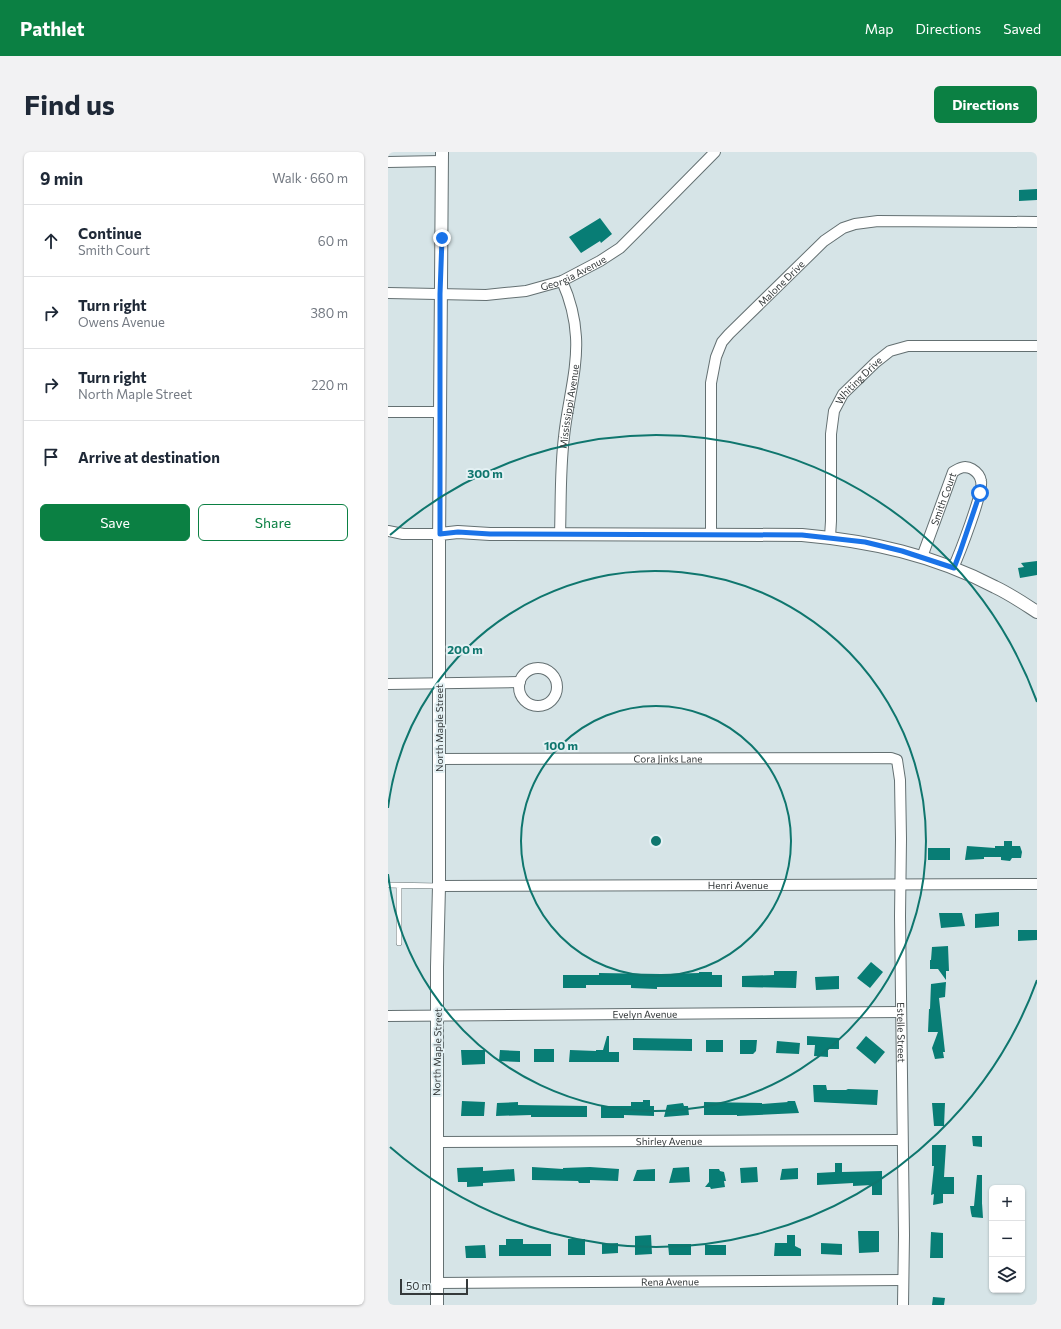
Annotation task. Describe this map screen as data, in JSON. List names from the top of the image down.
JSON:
{
  "streets": {
    "street": [
      "Georgia Avenue",
      "Malone Drive",
      "Whiting Drive",
      "Mississippi Avenue",
      "Smith Court",
      "North Maple Street",
      "Cora Jinks Lane",
      "Henri Avenue",
      "Evelyn Avenue",
      "Estelle Street",
      "Shirley Avenue",
      "Rena Avenue"
    ]
  },
  "crossings": [
    ["Georgia Avenue", "Mississippi Avenue"],
    ["Georgia Avenue", "North Maple Street"],
    ["North Maple Street", "Cora Jinks Lane"],
    ["North Maple Street", "Henri Avenue"],
    ["North Maple Street", "Evelyn Avenue"],
    ["North Maple Street", "Shirley Avenue"],
    ["North Maple Street", "Rena Avenue"],
    ["Cora Jinks Lane", "Estelle Street"],
    ["Henri Avenue", "Estelle Street"],
    ["Evelyn Avenue", "Estelle Street"],
    ["Estelle Street", "Shirley Avenue"],
    ["Estelle Street", "Rena Avenue"]
  ],
  "scale_bar": "50 m",
  "page": {
    "header": "Pathlet",
    "nav": ["Map", "Directions", "Saved"],
    "buttons": [
      "Directions",
      ["Save", "Share"]
    ],
    "title": "Find us",
    "heading": ["9 min", "Walk · 660 m"],
    "list": [
      ["Continue", "Smith Court", "60 m"],
      ["Turn right", "Owens Avenue", "380 m"],
      ["Turn right", "North Maple Street", "220 m"],
      "Arrive at destination"
    ],
    "map_buttons": ["+", "−"],
    "scale": "50 m"
  },
  "rings": ["300 m", "200 m", "100 m"]
}
